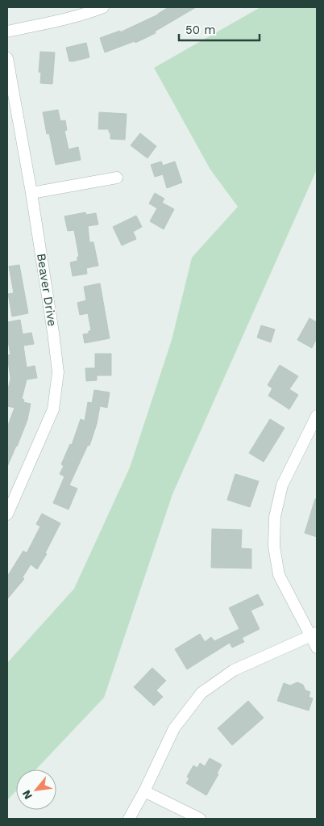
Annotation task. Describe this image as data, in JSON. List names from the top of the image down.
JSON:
{
  "streets": {
    "street": ["Beaver Drive"]
  },
  "scale_bar": "50 m",
  "north": "bottom left"
}
